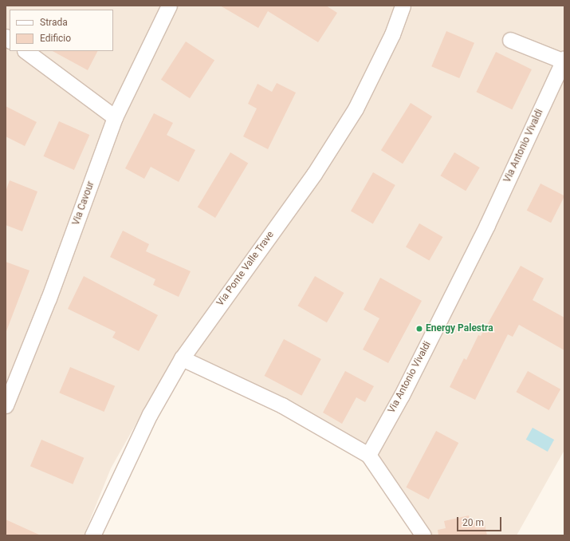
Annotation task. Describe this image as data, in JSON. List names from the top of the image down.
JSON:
{
  "streets": {
    "street": ["Via Antonio Vivaldi", "Via Cavour", "Via Ponte Valle Trave"]
  },
  "places": ["Energy Palestra"],
  "legend": ["Strada", "Edificio"],
  "scale_bar": "20 m"
}
